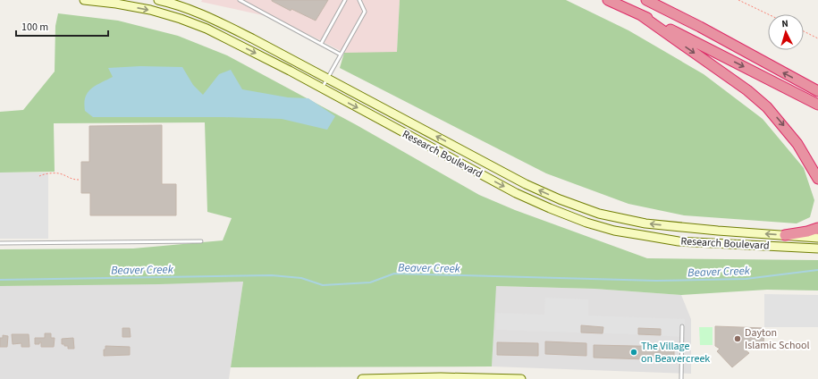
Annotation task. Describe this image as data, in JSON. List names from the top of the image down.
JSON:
{
  "streets": {
    "main road": ["Research Boulevard"]
  },
  "water": ["Beaver Creek"],
  "places": ["Dayton Islamic School", "The Village on Beavercreek"],
  "scale_bar": "100 m",
  "north": "top"
}
